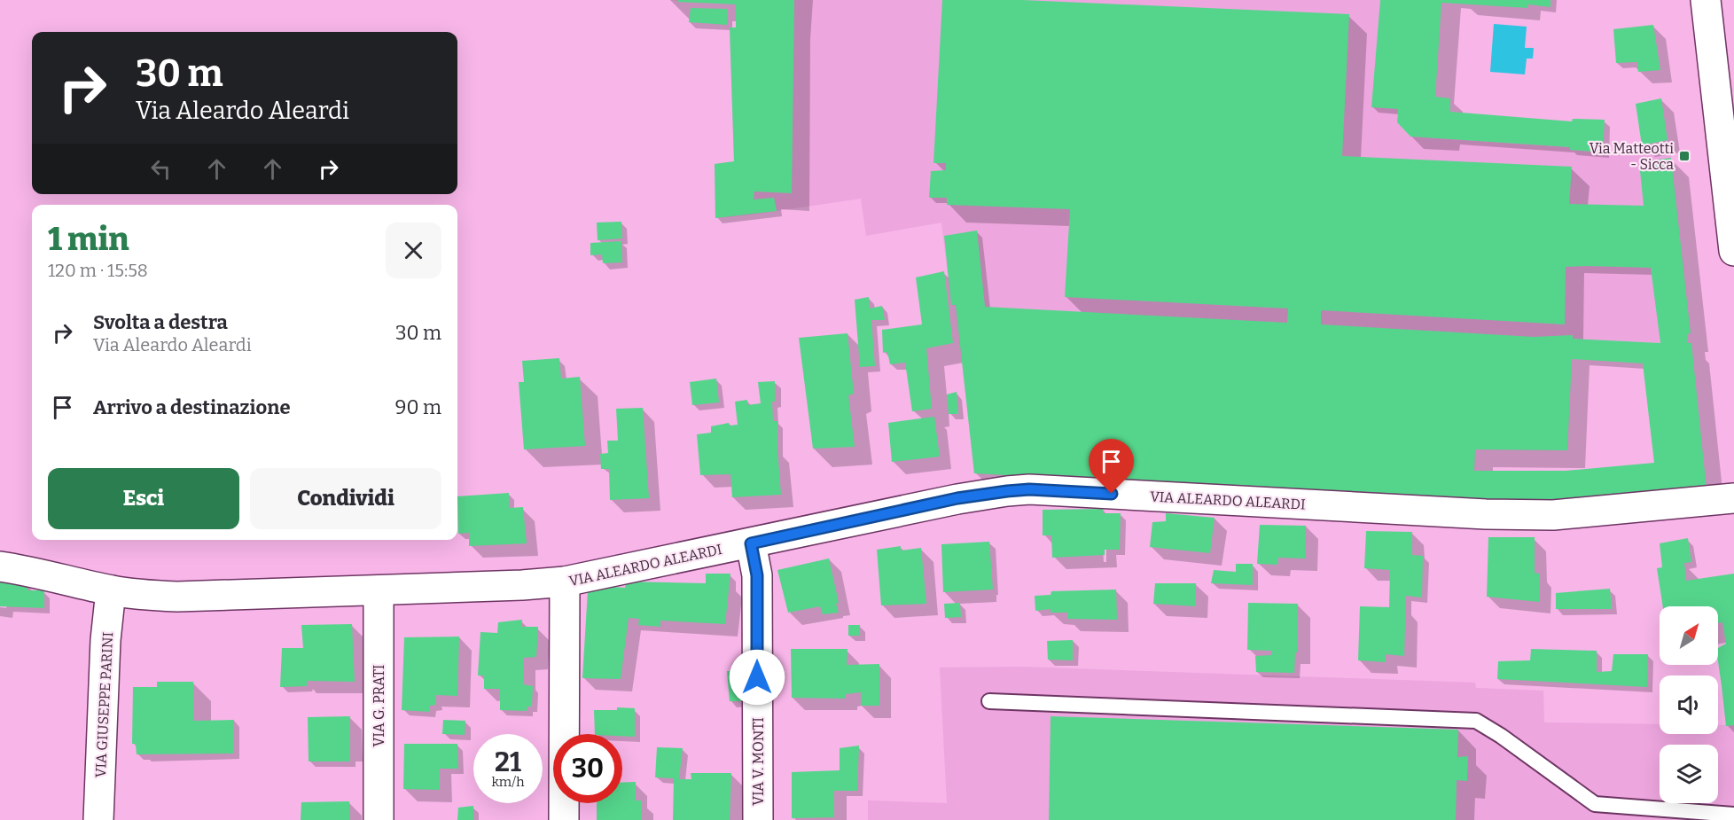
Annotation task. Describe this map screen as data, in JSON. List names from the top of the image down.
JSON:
{
  "streets": {
    "street": [
      "VIA ALEARDO ALEARDI",
      "VIA GIUSEPPE PARINI",
      "VIA G. PRATI",
      "VIA V. MONTI"
    ]
  },
  "crossings": [
    ["VIA ALEARDO ALEARDI", "VIA GIUSEPPE PARINI"],
    ["VIA ALEARDO ALEARDI", "VIA G. PRATI"],
    ["VIA ALEARDO ALEARDI", "VIA V. MONTI"]
  ],
  "places": {
    "transit": ["Via Matteotti - Sicca"]
  },
  "north": "top right",
  "page": {
    "turn": ["30 m", "Via Aleardo Aleardi"],
    "heading": ["1 min", "120 m · 15:58"],
    "list": [
      {
        "name": "Svolta a destra",
        "note": "Via Aleardo Aleardi",
        "value": "30 m"
      },
      {
        "name": "Arrivo a destinazione",
        "value": "90 m"
      }
    ],
    "buttons": ["Esci", "Condividi"],
    "speed": "21 km/h",
    "limit": "30"
  }
}
